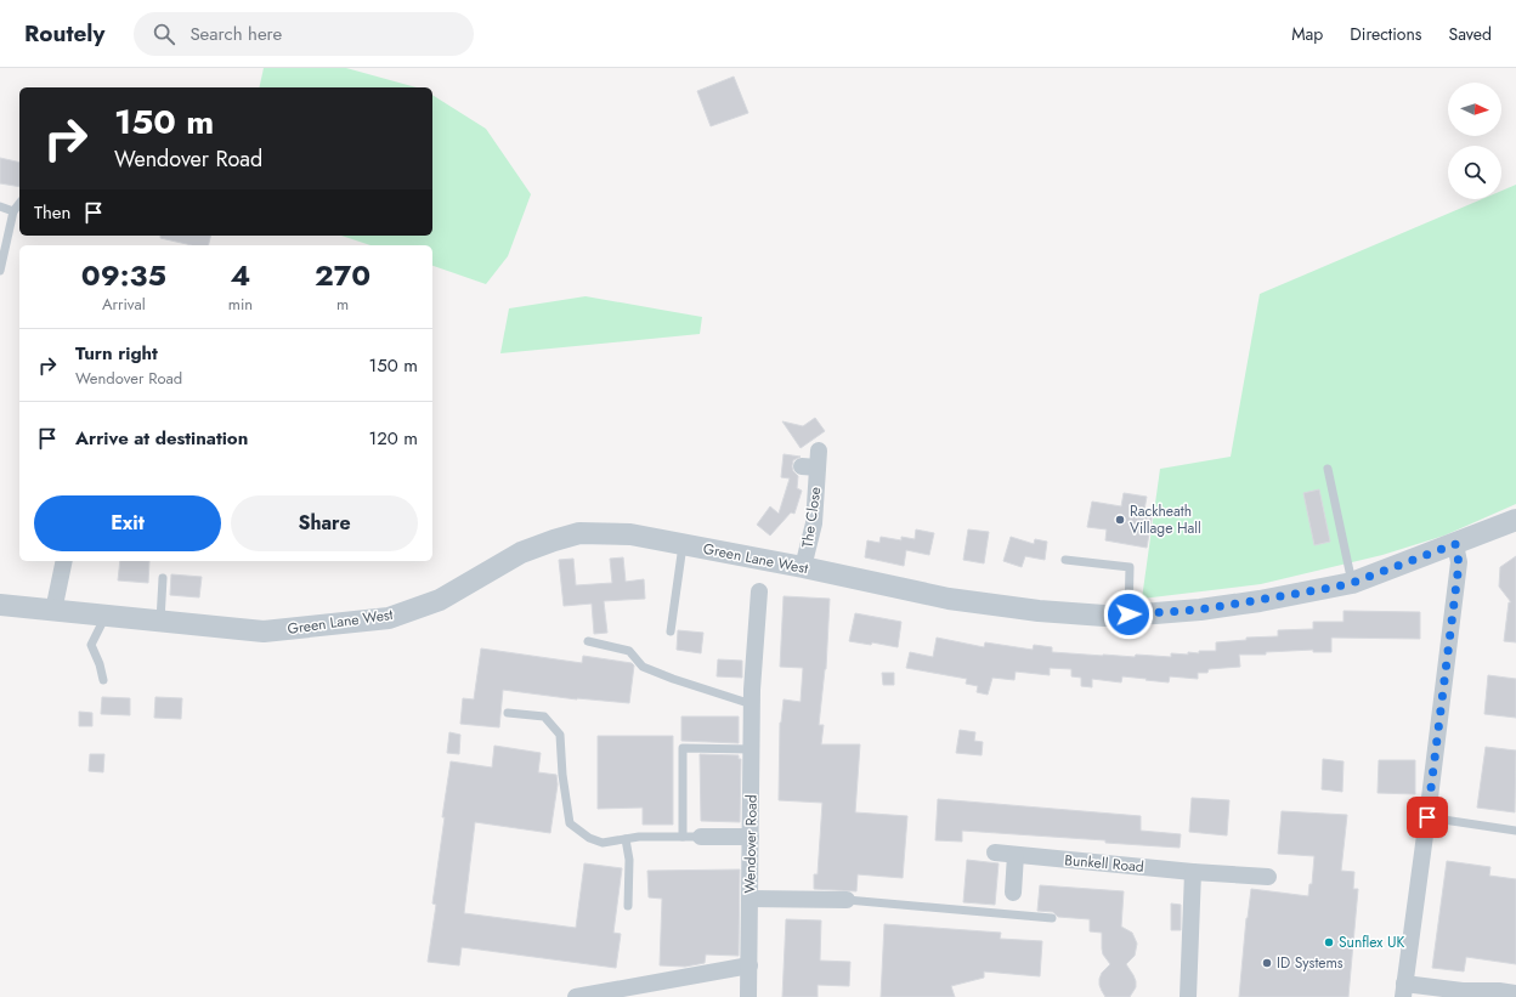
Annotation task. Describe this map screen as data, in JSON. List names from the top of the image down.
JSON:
{
  "streets": {
    "street": [
      "The Close",
      "Green Lane West",
      "Wendover Road",
      "Bunkell Road"
    ]
  },
  "crossings": [
    ["The Close", "Green Lane West"]
  ],
  "places": ["Rackheath Village Hall", "Sunflex UK", "ID Systems"],
  "north": "right",
  "page": {
    "header": "Routely",
    "search": "Search here",
    "nav": ["Map", "Directions", "Saved"],
    "turn": ["150 m", "Wendover Road"],
    "then": "Then",
    "eta": [
      "09:35",
      "Arrival",
      "4",
      "min",
      "270",
      "m"
    ],
    "list": [
      {
        "name": "Turn right",
        "note": "Wendover Road",
        "value": "150 m"
      },
      {
        "name": "Arrive at destination",
        "value": "120 m"
      }
    ],
    "buttons": ["Exit", "Share"]
  }
}
